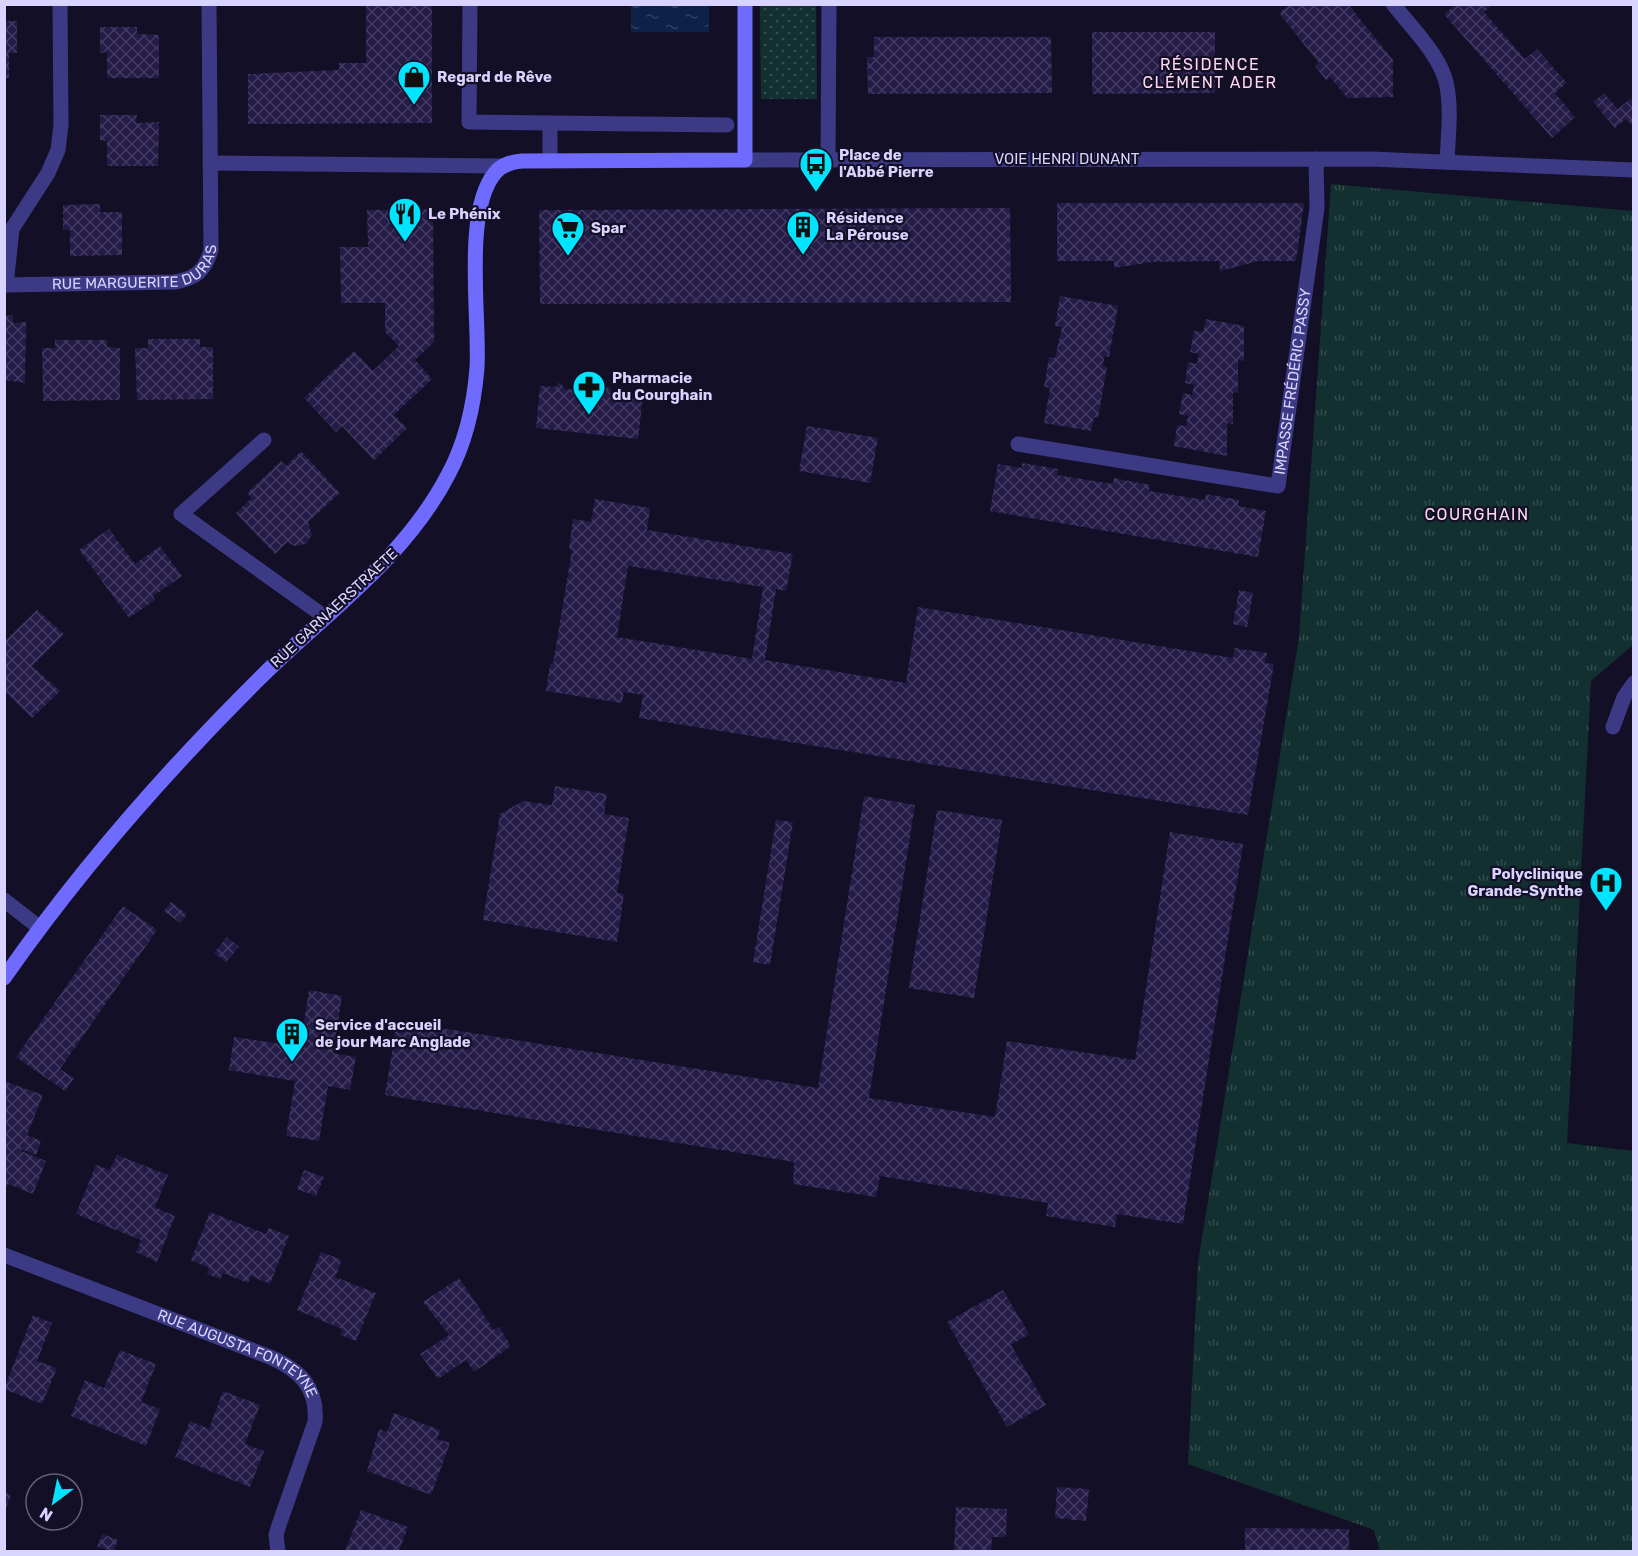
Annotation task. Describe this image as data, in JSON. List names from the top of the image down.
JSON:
{
  "streets": {
    "street": [
      "VOIE HENRI DUNANT",
      "RUE MARGUERITE DURAS",
      "IMPASSE FRÉDÉRIC PASSY",
      "RUE GARNAERSTRAETE",
      "RUE AUGUSTA FONTEYNE"
    ]
  },
  "crossings": [
    ["VOIE HENRI DUNANT", "IMPASSE FRÉDÉRIC PASSY"],
    ["VOIE HENRI DUNANT", "RUE GARNAERSTRAETE"]
  ],
  "districts": ["RÉSIDENCE CLÉMENT ADER", "COURGHAIN"],
  "places": {
    "shop": ["Regard de Rêve"],
    "bus stop": ["Place de l'Abbé Pierre"],
    "restaurant": ["Le Phénix"],
    "building": ["Résidence La Pérouse", "Service d'accueil de jour Marc Anglade"],
    "supermarket": ["Spar"],
    "pharmacy": ["Pharmacie du Courghain"],
    "hospital": ["Polyclinique Grande-Synthe"]
  },
  "north": "bottom left"
}
